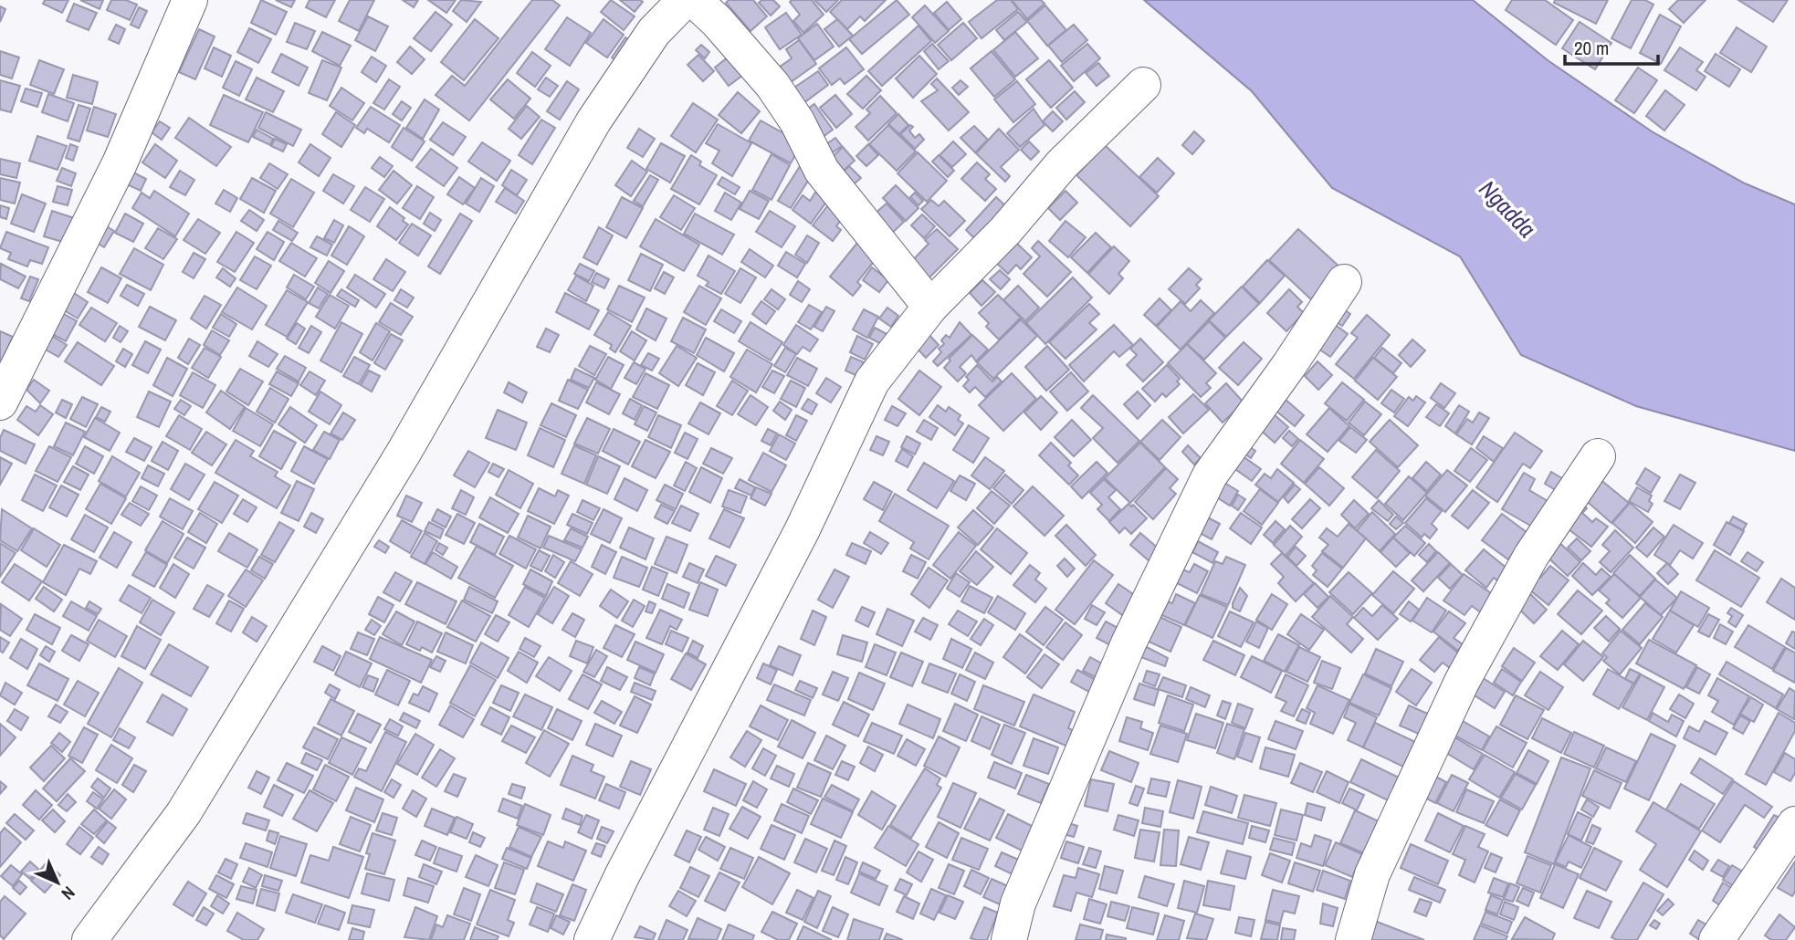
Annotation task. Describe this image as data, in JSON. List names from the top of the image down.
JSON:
{
  "water": ["Ngadda"],
  "scale_bar": "20 m",
  "north": "bottom right"
}
